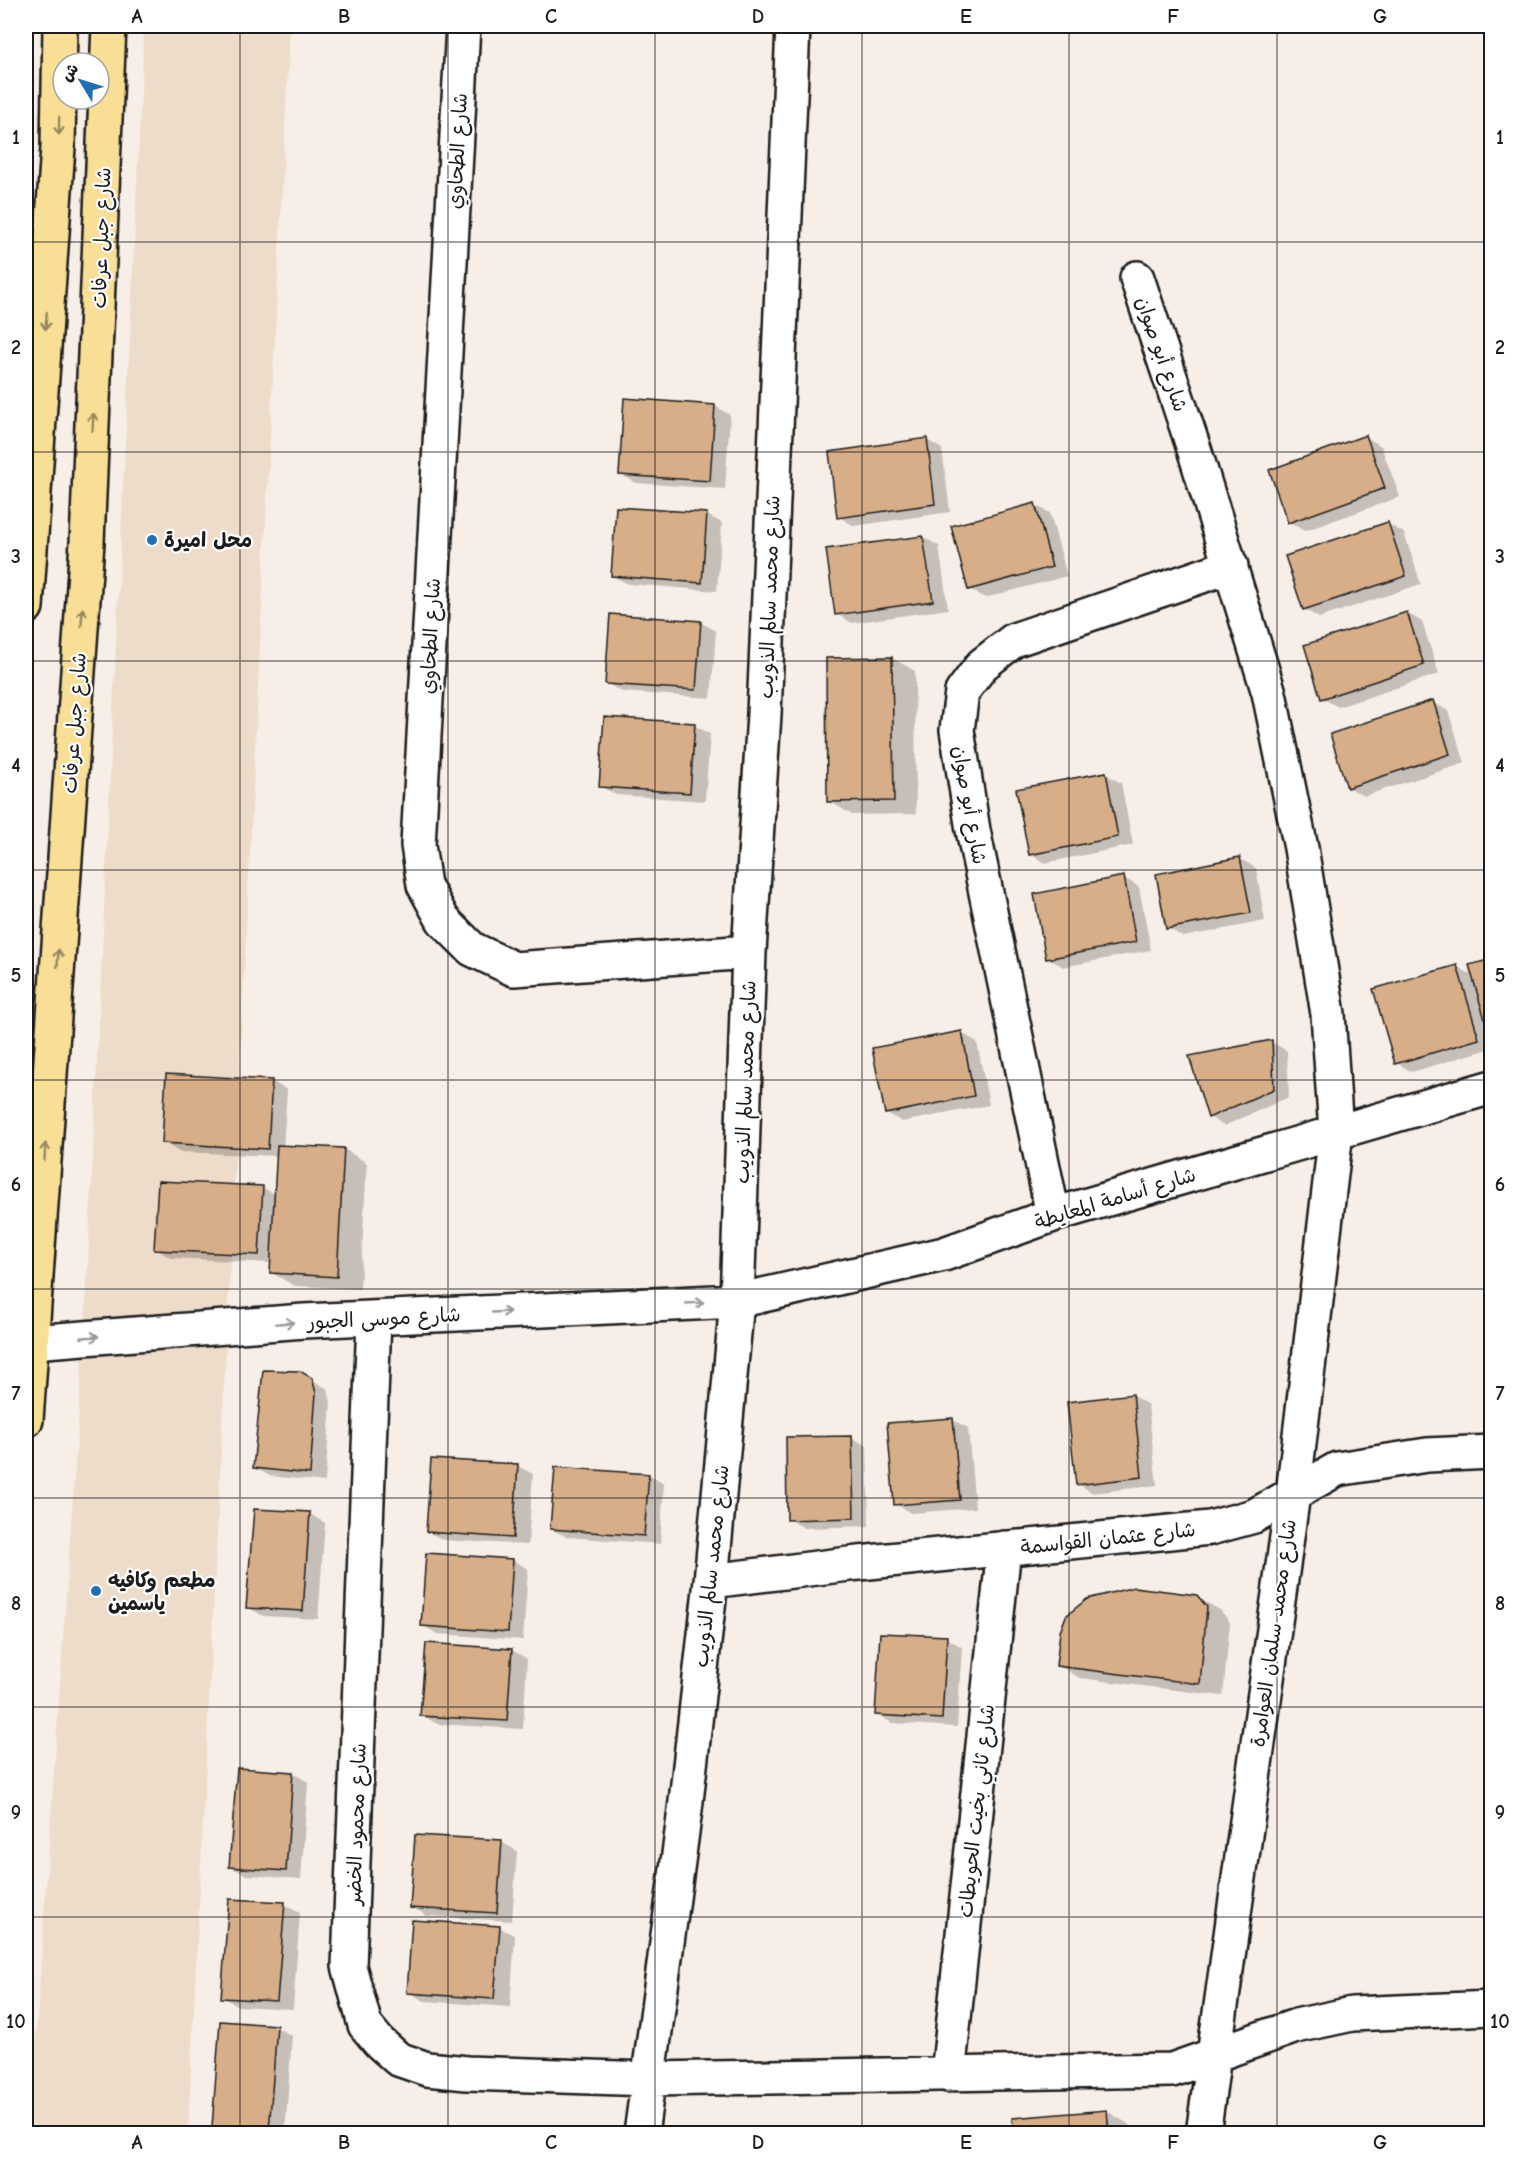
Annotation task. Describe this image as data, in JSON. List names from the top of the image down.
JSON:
{
  "streets": {
    "main road": ["شارع جبل عرفات"],
    "street": [
      "شارع الطحاوي",
      "شارع أبو صوان",
      "شارع محمد سالم الذويب",
      "شارع أسامة المعايطة",
      "شارع موسى الجبور",
      "شارع عثمان القواسمة",
      "شارع محمد سلمان العوامرة",
      "شارع ثاني بخيت الحويطات",
      "شارع محمود الخضر"
    ]
  },
  "crossings": [
    ["شارع الطحاوي", "شارع محمد سالم الذويب"],
    ["شارع جبل عرفات", "شارع موسى الجبور"],
    ["شارع أبو صوان", "شارع أسامة المعايطة"],
    ["شارع أبو صوان", "شارع محمد سلمان العوامرة"],
    ["شارع محمد سالم الذويب", "شارع أسامة المعايطة"],
    ["شارع محمد سالم الذويب", "شارع موسى الجبور"],
    ["شارع محمد سالم الذويب", "شارع عثمان القواسمة"],
    ["شارع محمد سالم الذويب", "شارع محمود الخضر"],
    ["شارع أسامة المعايطة", "شارع موسى الجبور"],
    ["شارع أسامة المعايطة", "شارع محمد سلمان العوامرة"],
    ["شارع موسى الجبور", "شارع محمود الخضر"],
    ["شارع عثمان القواسمة", "شارع محمد سلمان العوامرة"],
    ["شارع عثمان القواسمة", "شارع ثاني بخيت الحويطات"]
  ],
  "one_way": ["شارع موسى الجبور"],
  "places": ["محل اميرة", "مطعم وكافيه ياسمين"],
  "north": "top left",
  "grid": {
    "columns": [
      "A",
      "B",
      "C",
      "D",
      "E",
      "F",
      "G"
    ],
    "rows": [
      "1",
      "2",
      "3",
      "4",
      "5",
      "6",
      "7",
      "8",
      "9",
      "10"
    ]
  }
}
